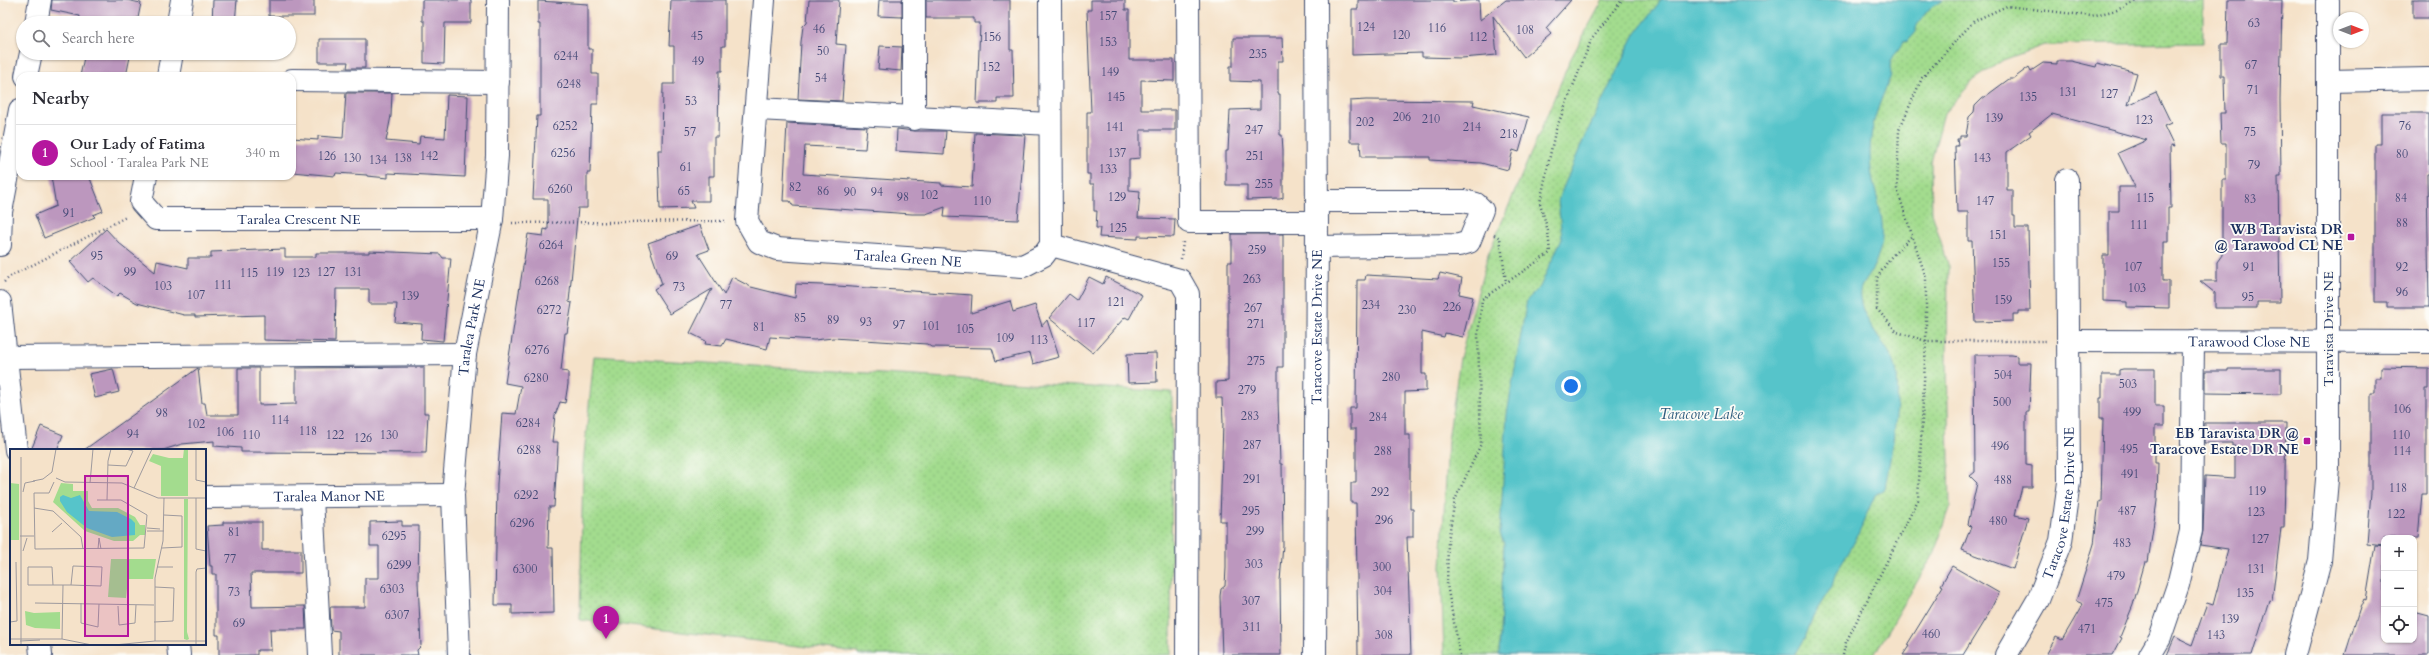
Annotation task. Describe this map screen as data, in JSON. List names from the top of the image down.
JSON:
{
  "streets": {
    "street": [
      "Taralea Crescent NE",
      "Taralea Green NE",
      "Taralea Park NE",
      "Taracove Estate Drive NE",
      "Taravista Drive NE",
      "Tarawood Close NE",
      "Taralea Manor NE"
    ]
  },
  "crossings": [
    ["Taralea Crescent NE", "Taralea Park NE"],
    ["Taralea Park NE", "Taralea Manor NE"],
    ["Taracove Estate Drive NE", "Tarawood Close NE"],
    ["Taravista Drive NE", "Tarawood Close NE"]
  ],
  "water": ["Taracove Lake"],
  "places": {
    "transit": ["WB Taravista DR @ Tarawood CL NE", "EB Taravista DR @ Taracove Estate DR NE"]
  },
  "house_numbers": [
    "157",
    "63",
    "124",
    "116",
    "46",
    "108",
    "120",
    "45",
    "156",
    "112",
    "153",
    "50",
    "235",
    "6244",
    "49",
    "67",
    "152",
    "149",
    "54",
    "6248",
    "71",
    "131",
    "127",
    "145",
    "135",
    "53",
    "206",
    "139",
    "210",
    "123",
    "202",
    "6252",
    "76",
    "141",
    "214",
    "247",
    "57",
    "75",
    "218",
    "6256",
    "137",
    "80",
    "126",
    "142",
    "251",
    "130",
    "138",
    "143",
    "134",
    "79",
    "61",
    "133",
    "255",
    "82",
    "6260",
    "65",
    "86",
    "90",
    "94",
    "102",
    "98",
    "129",
    "115",
    "84",
    "83",
    "110",
    "147",
    "91",
    "88",
    "111",
    "125",
    "151",
    "6264",
    "259",
    "95",
    "69",
    "155",
    "107",
    "91",
    "92",
    "99",
    "119",
    "127",
    "131",
    "115",
    "123",
    "263",
    "6268",
    "111",
    "103",
    "73",
    "103",
    "96",
    "107",
    "139",
    "95",
    "159",
    "121",
    "77",
    "234",
    "226",
    "267",
    "6272",
    "230",
    "85",
    "89",
    "93",
    "117",
    "271",
    "97",
    "101",
    "81",
    "105",
    "109",
    "113",
    "6276",
    "275",
    "504",
    "280",
    "6280",
    "503",
    "279",
    "500",
    "106",
    "499",
    "98",
    "283",
    "284",
    "114",
    "6284",
    "102",
    "118",
    "106",
    "94",
    "110",
    "122",
    "130",
    "110",
    "126",
    "287",
    "496",
    "495",
    "6288",
    "288",
    "114",
    "491",
    "291",
    "488",
    "118",
    "119",
    "292",
    "6292",
    "295",
    "487",
    "123",
    "122",
    "296",
    "480",
    "6296",
    "299",
    "81",
    "6295",
    "127",
    "483",
    "77",
    "303",
    "6299",
    "300",
    "6300",
    "131",
    "479",
    "6303",
    "304",
    "73",
    "135",
    "307",
    "475",
    "6307",
    "139",
    "69",
    "311",
    "471",
    "460",
    "308",
    "143"
  ],
  "north": "right",
  "page": {
    "search": "Search here",
    "heading": "Nearby",
    "list": [
      {
        "mark": "1",
        "name": "Our Lady of Fatima",
        "note": "School · Taralea Park NE",
        "value": "340 m"
      }
    ],
    "map_buttons": ["+", "−"],
    "pins": "1"
  }
}
